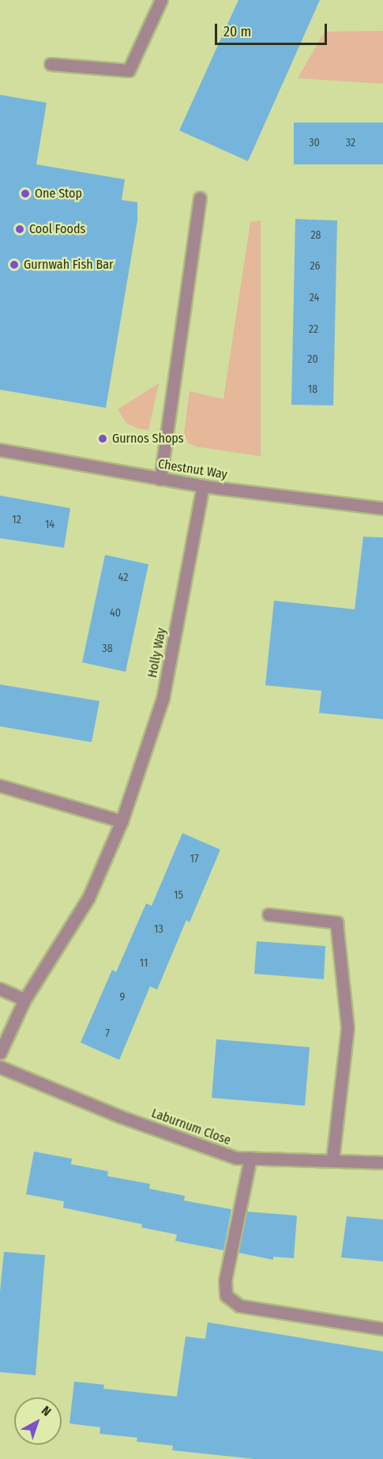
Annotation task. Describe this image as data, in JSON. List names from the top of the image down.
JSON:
{
  "streets": {
    "street": ["Chestnut Way", "Holly Way", "Laburnum Close"]
  },
  "crossings": [
    ["Chestnut Way", "Holly Way"]
  ],
  "places": [
    "One Stop",
    "Cool Foods",
    "Gurnwah Fish Bar",
    "Gurnos Shops"
  ],
  "house_numbers": [
    "30",
    "32",
    "28",
    "26",
    "24",
    "22",
    "20",
    "18",
    "12",
    "14",
    "42",
    "40",
    "38",
    "17",
    "15",
    "13",
    "11",
    "9",
    "7"
  ],
  "scale_bar": "20 m",
  "north": "top right"
}
